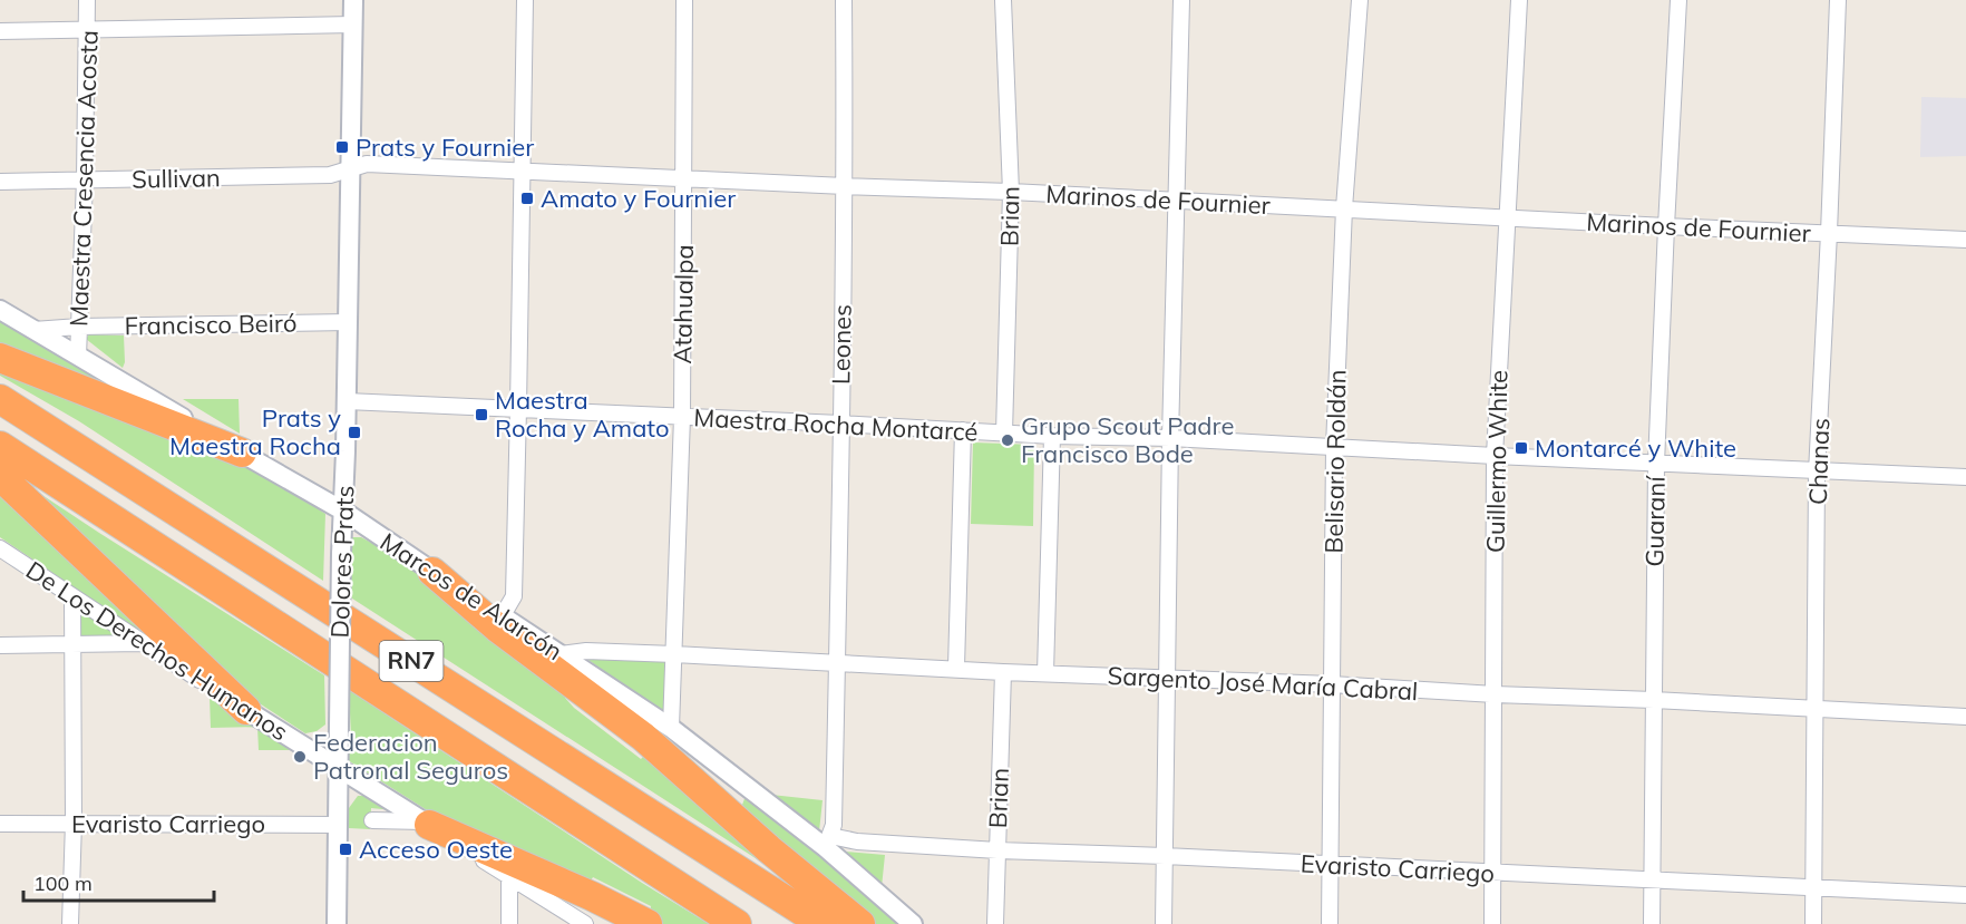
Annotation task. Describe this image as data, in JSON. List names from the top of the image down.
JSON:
{
  "streets": {
    "highway": ["RN7"],
    "street": [
      "Maestra Cresencia Acosta",
      "Sullivan",
      "Marinos de Fournier",
      "Brian",
      "Atahualpa",
      "Francisco Beiró",
      "Leones",
      "Maestra Rocha Montarcé",
      "Belisario Roldán",
      "Guillermo White",
      "Chanas",
      "Guaraní",
      "Dolores Prats",
      "Marcos de Alarcón",
      "De Los Derechos Humanos",
      "Sargento José María Cabral",
      "Evaristo Carriego"
    ]
  },
  "crossings": [
    ["Maestra Cresencia Acosta", "Sullivan"],
    ["Maestra Cresencia Acosta", "Francisco Beiró"],
    ["Maestra Cresencia Acosta", "Marcos de Alarcón"],
    ["Sullivan", "Marinos de Fournier"],
    ["Sullivan", "Dolores Prats"],
    ["Marinos de Fournier", "Brian"],
    ["Marinos de Fournier", "Atahualpa"],
    ["Marinos de Fournier", "Leones"],
    ["Marinos de Fournier", "Belisario Roldán"],
    ["Marinos de Fournier", "Guillermo White"],
    ["Marinos de Fournier", "Chanas"],
    ["Marinos de Fournier", "Guaraní"],
    ["Marinos de Fournier", "Dolores Prats"],
    ["Brian", "Maestra Rocha Montarcé"],
    ["Brian", "Sargento José María Cabral"],
    ["Brian", "Evaristo Carriego"],
    ["Atahualpa", "Maestra Rocha Montarcé"],
    ["Atahualpa", "Marcos de Alarcón"],
    ["Atahualpa", "Sargento José María Cabral"],
    ["Francisco Beiró", "Dolores Prats"],
    ["Francisco Beiró", "Marcos de Alarcón"],
    ["Leones", "Maestra Rocha Montarcé"],
    ["Leones", "Marcos de Alarcón"],
    ["Leones", "Sargento José María Cabral"],
    ["Leones", "Evaristo Carriego"],
    ["Maestra Rocha Montarcé", "Belisario Roldán"],
    ["Maestra Rocha Montarcé", "Guillermo White"],
    ["Maestra Rocha Montarcé", "Chanas"],
    ["Maestra Rocha Montarcé", "Guaraní"],
    ["Maestra Rocha Montarcé", "Dolores Prats"],
    ["Belisario Roldán", "Sargento José María Cabral"],
    ["Belisario Roldán", "Evaristo Carriego"],
    ["Guillermo White", "Sargento José María Cabral"],
    ["Guillermo White", "Evaristo Carriego"],
    ["Chanas", "Sargento José María Cabral"],
    ["Chanas", "Evaristo Carriego"],
    ["Guaraní", "Sargento José María Cabral"],
    ["Guaraní", "Evaristo Carriego"],
    ["Dolores Prats", "Marcos de Alarcón"],
    ["Dolores Prats", "De Los Derechos Humanos"],
    ["Dolores Prats", "Evaristo Carriego"],
    ["Marcos de Alarcón", "Sargento José María Cabral"],
    ["Marcos de Alarcón", "Evaristo Carriego"]
  ],
  "places": {
    "transit": [
      "Prats y Fournier",
      "Amato y Fournier",
      "Maestra Rocha y Amato",
      "Prats y Maestra Rocha",
      "Montarcé y White",
      "Acceso Oeste"
    ],
    "other": ["Grupo Scout Padre Francisco Bode", "Federacion Patronal Seguros"]
  },
  "scale_bar": "100 m"
}
